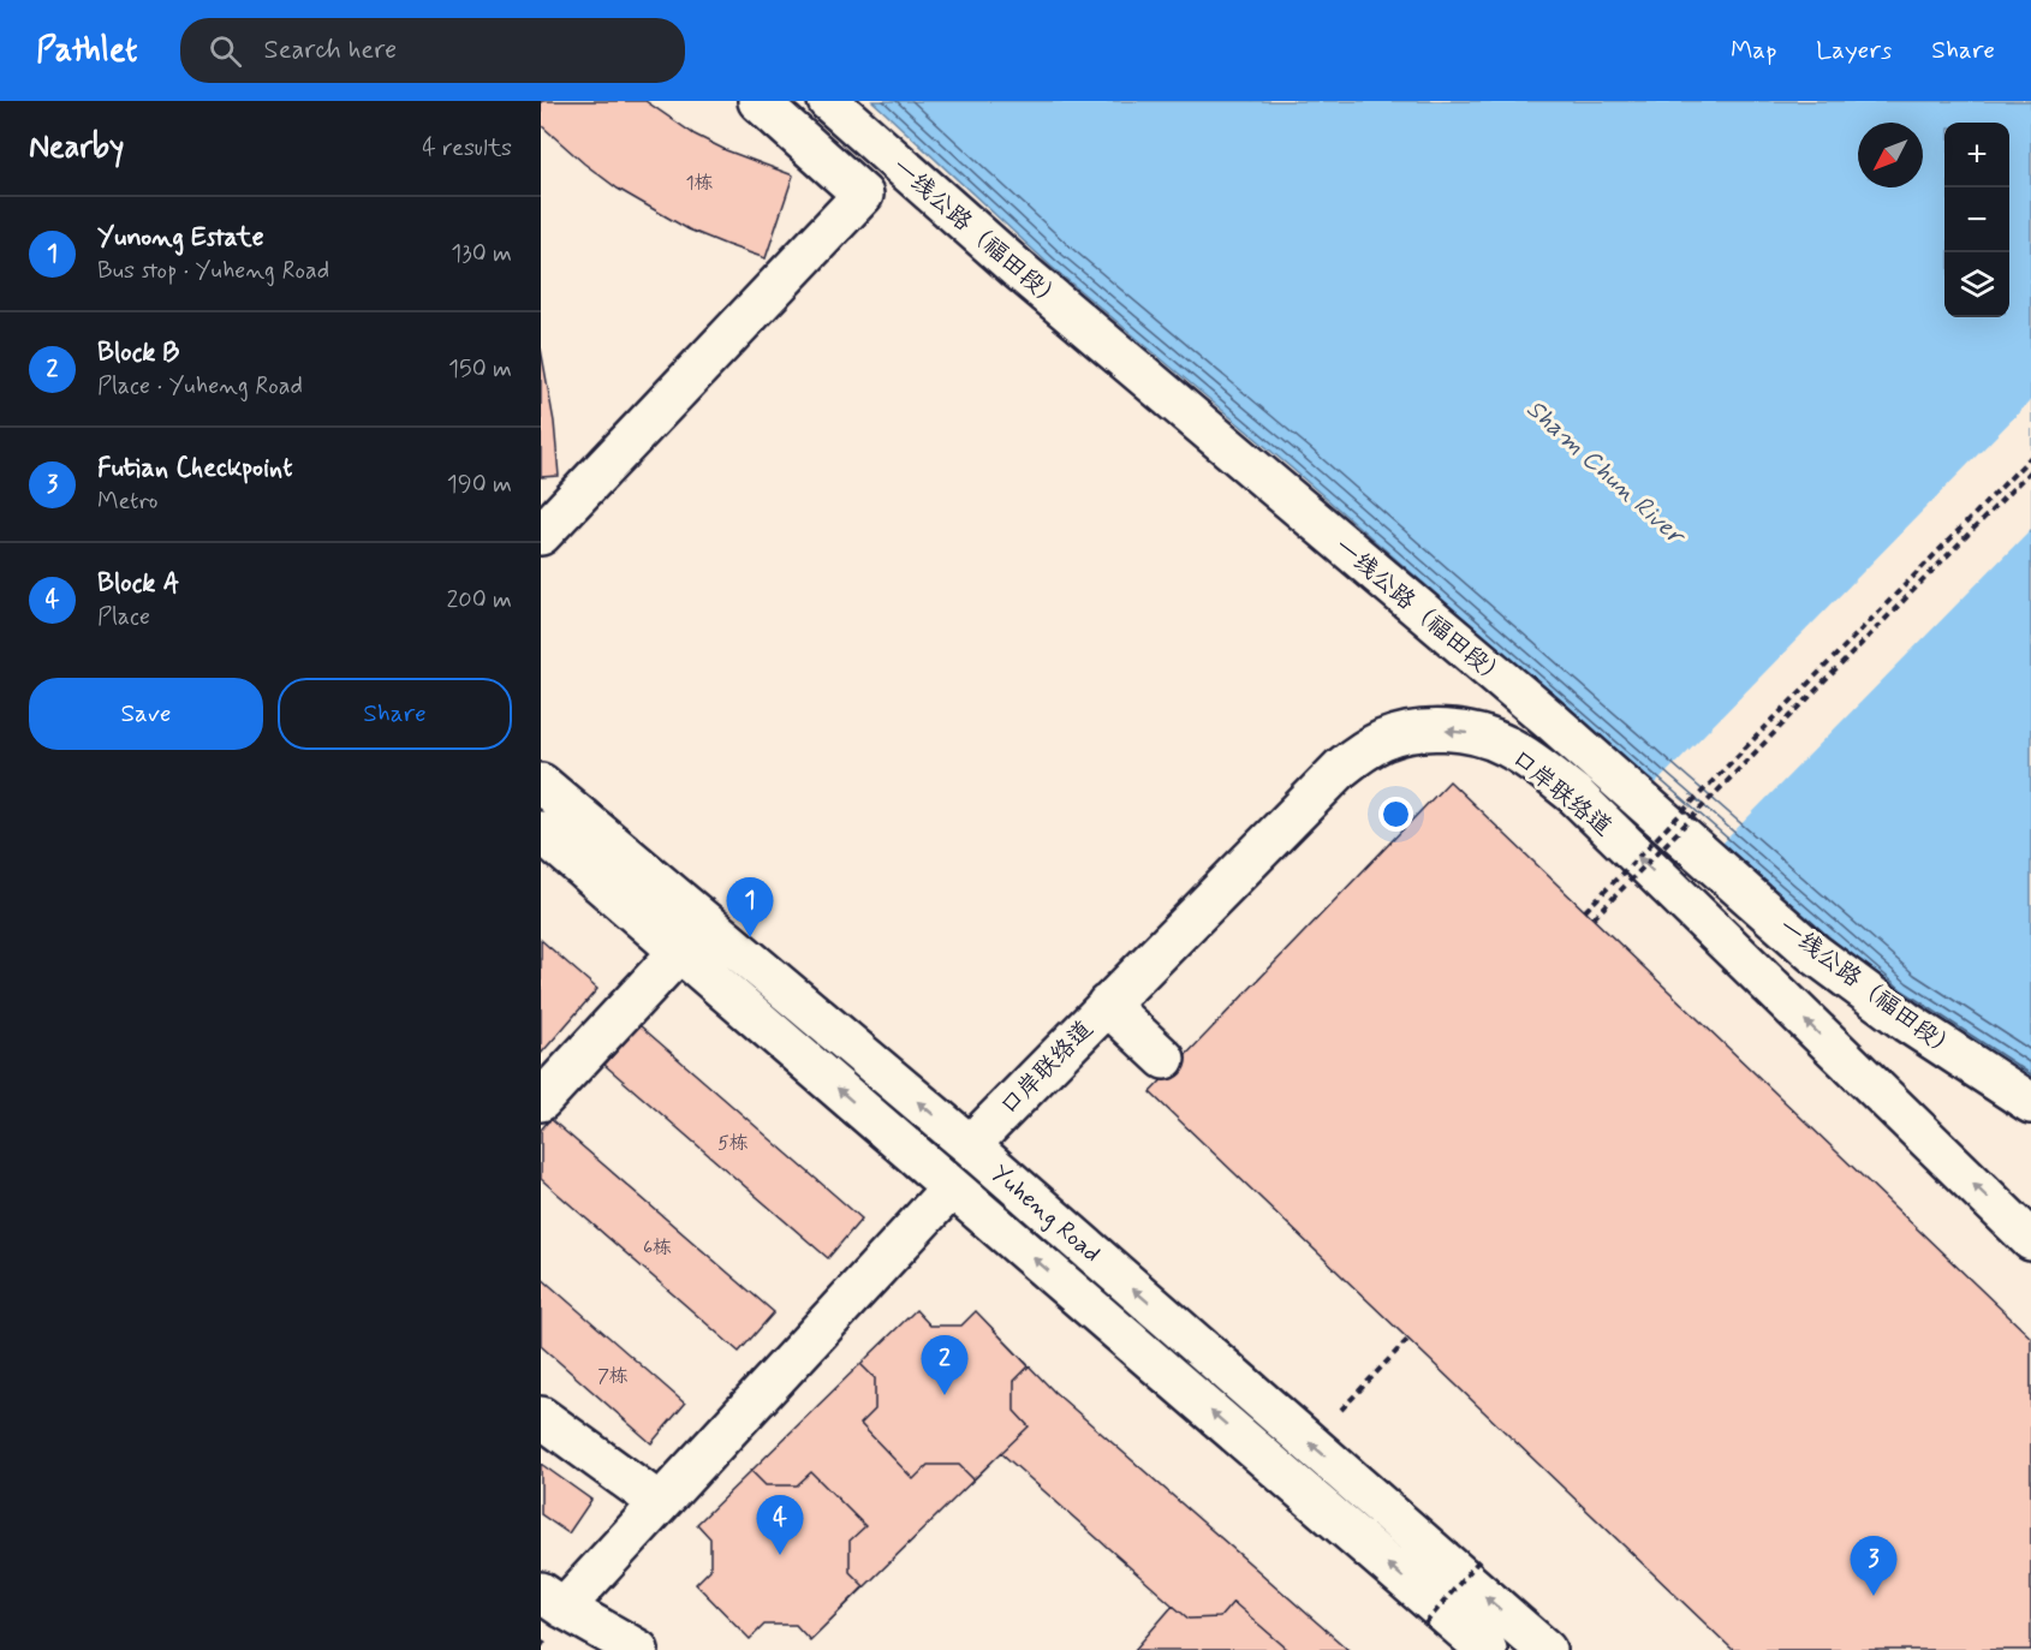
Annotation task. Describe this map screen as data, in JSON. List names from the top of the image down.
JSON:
{
  "streets": {
    "street": ["一线公路（福田段）", "口岸联络道", "Yuheng Road"]
  },
  "crossings": [
    ["口岸联络道", "Yuheng Road"]
  ],
  "one_way": ["Yuheng Road"],
  "water": ["Sham Chun River"],
  "house_numbers": [
    "1栋",
    "5栋",
    "6栋",
    "7栋"
  ],
  "north": "bottom left",
  "page": {
    "header": "Pathlet",
    "search": "Search here",
    "nav": ["Map", "Layers", "Share"],
    "heading": ["Nearby", "4 results"],
    "map_buttons": ["+", "−"],
    "list": [
      {
        "mark": "1",
        "name": "Yunong Estate",
        "note": "Bus stop · Yuheng Road",
        "value": "130 m"
      },
      {
        "mark": "2",
        "name": "Block B",
        "note": "Place · Yuheng Road",
        "value": "150 m"
      },
      {
        "mark": "3",
        "name": "Futian Checkpoint",
        "note": "Metro",
        "value": "190 m"
      },
      {
        "mark": "4",
        "name": "Block A",
        "note": "Place",
        "value": "200 m"
      }
    ],
    "buttons": ["Save", "Share"],
    "pins": [
      "1",
      "2",
      "4",
      "3"
    ]
  }
}
